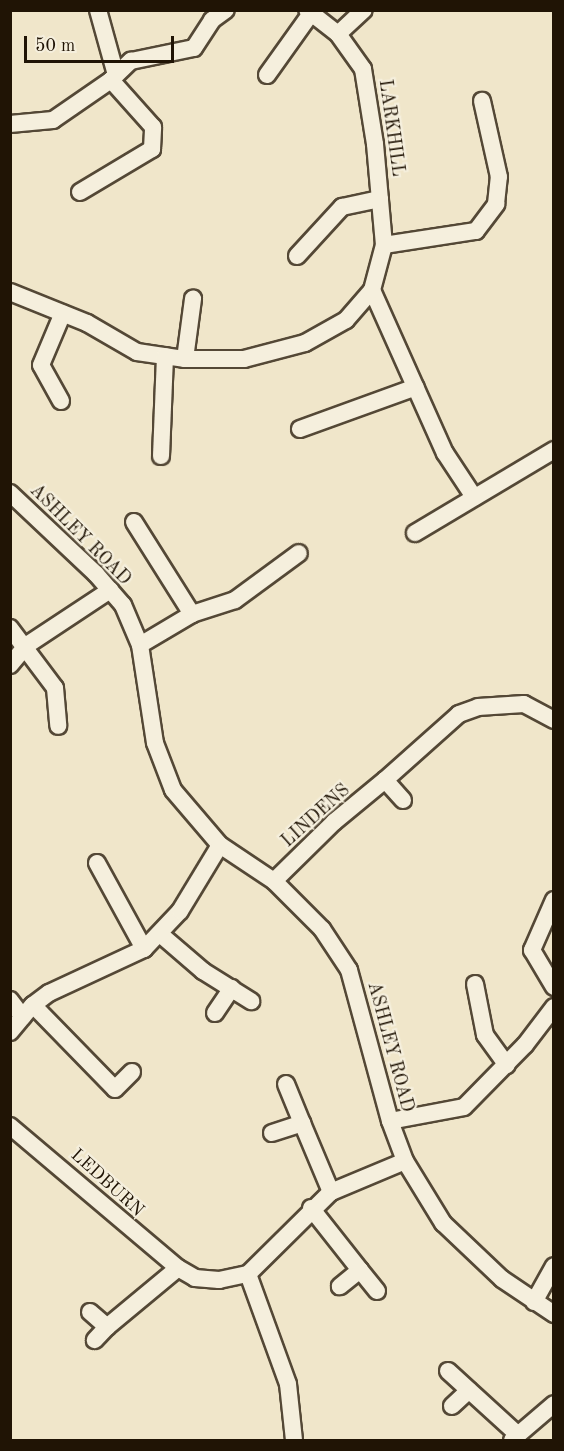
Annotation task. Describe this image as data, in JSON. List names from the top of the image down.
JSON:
{
  "streets": {
    "street": [
      "LARKHILL",
      "ASHLEY ROAD",
      "LINDENS",
      "LEDBURN"
    ]
  },
  "crossings": [
    ["ASHLEY ROAD", "LINDENS"]
  ],
  "scale_bar": "50 m"
}
